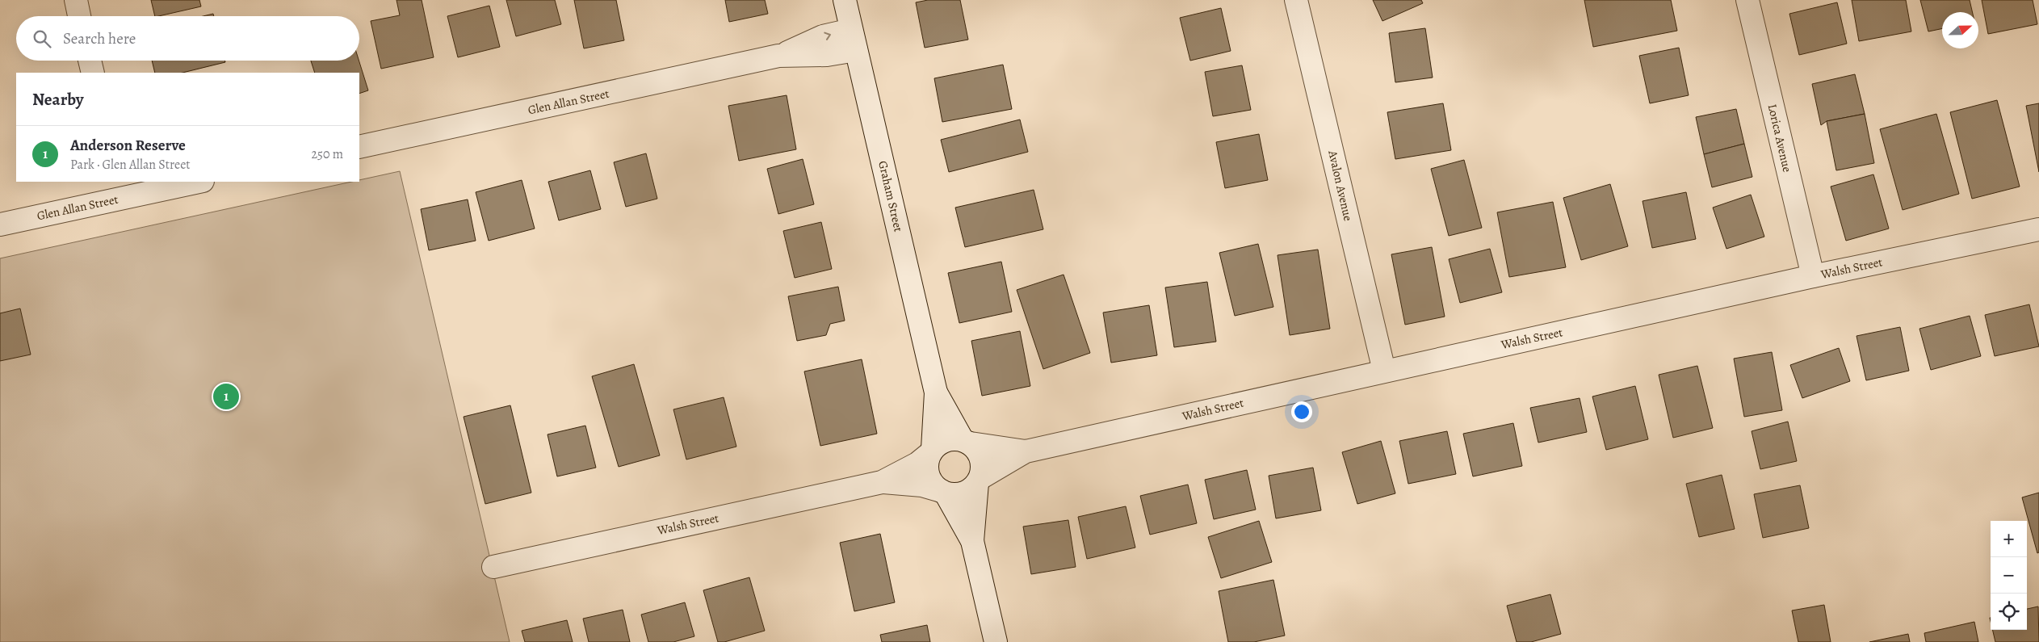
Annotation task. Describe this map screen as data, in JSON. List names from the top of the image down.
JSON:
{
  "streets": {
    "street": [
      "Glen Allan Street",
      "Lorica Avenue",
      "Avalon Avenue",
      "Graham Street",
      "Walsh Street"
    ]
  },
  "crossings": [
    ["Glen Allan Street", "Graham Street"],
    ["Lorica Avenue", "Walsh Street"],
    ["Avalon Avenue", "Walsh Street"],
    ["Graham Street", "Walsh Street"]
  ],
  "north": "right",
  "page": {
    "search": "Search here",
    "heading": "Nearby",
    "list": [
      {
        "mark": "1",
        "name": "Anderson Reserve",
        "note": "Park · Glen Allan Street",
        "value": "250 m"
      }
    ],
    "pins": "1",
    "map_buttons": ["+", "−"]
  }
}
